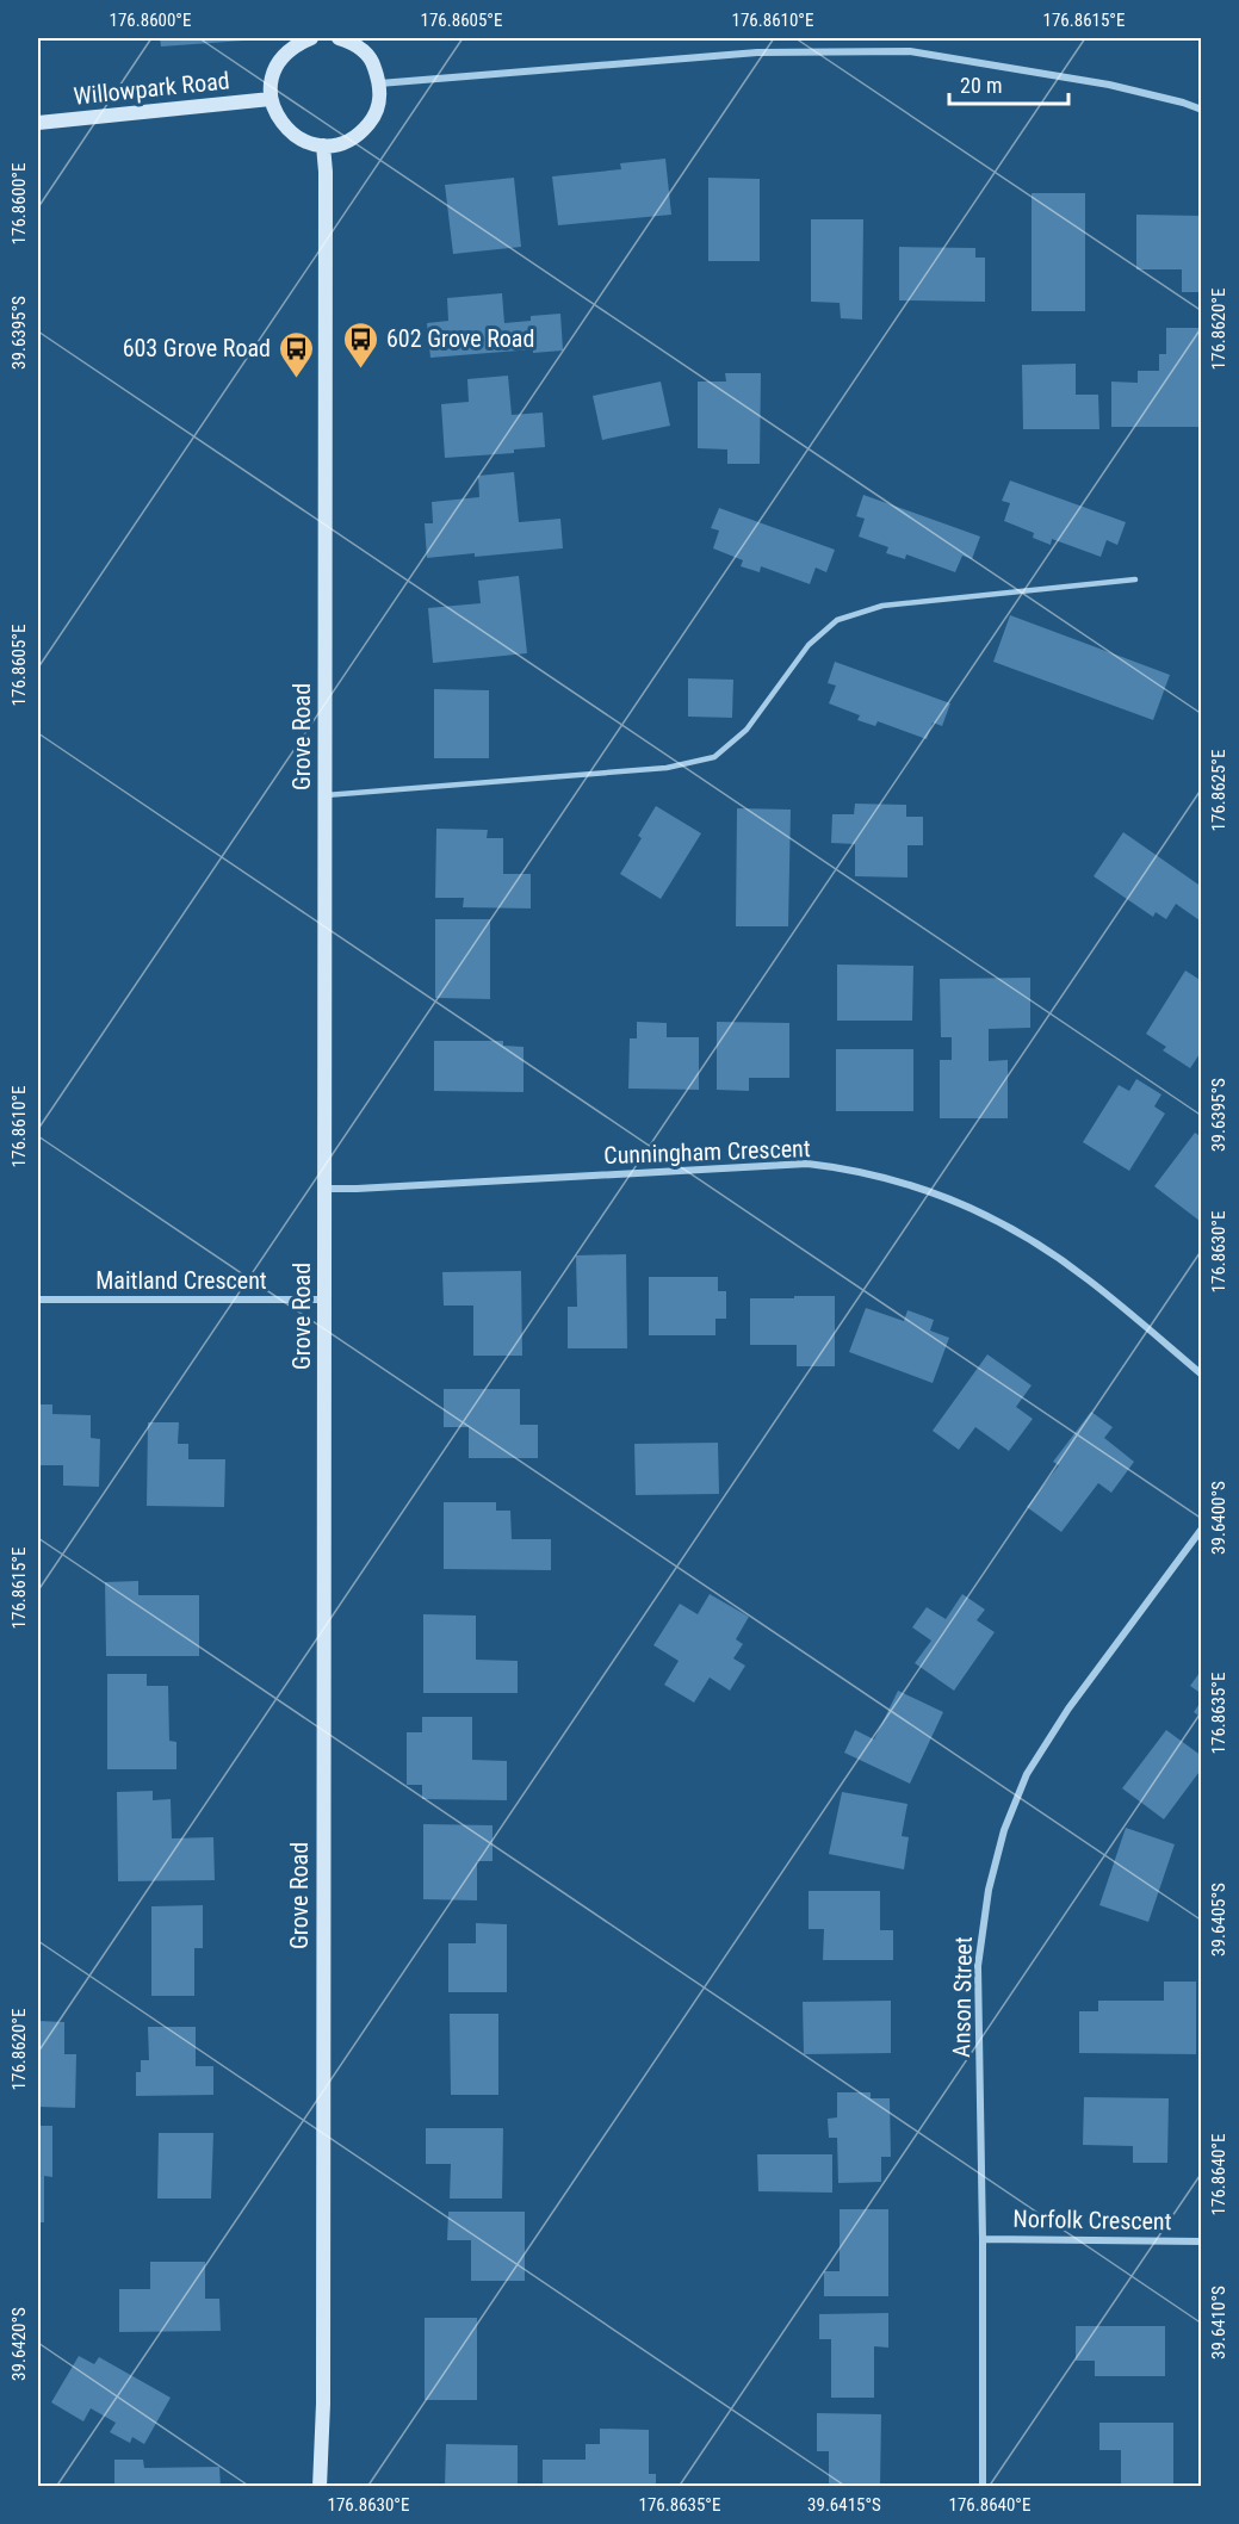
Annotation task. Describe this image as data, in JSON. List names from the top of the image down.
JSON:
{
  "streets": {
    "main road": ["Willowpark Road", "Grove Road"],
    "street": [
      "Cunningham Crescent",
      "Maitland Crescent",
      "Anson Street",
      "Norfolk Crescent"
    ]
  },
  "crossings": [
    ["Grove Road", "Cunningham Crescent"],
    ["Grove Road", "Maitland Crescent"],
    ["Anson Street", "Norfolk Crescent"]
  ],
  "places": {
    "bus stop": ["602 Grove Road", "603 Grove Road"]
  },
  "scale_bar": "20 m",
  "coordinates": [
    "176.8600°E",
    "176.8605°E",
    "176.8610°E",
    "176.8615°E",
    "176.8620°E",
    "39.6395°S",
    "176.8625°E",
    "176.8630°E",
    "39.6400°S",
    "176.8635°E",
    "39.6405°S",
    "176.8640°E",
    "39.6410°S",
    "39.6420°S",
    "39.6415°S"
  ]
}
